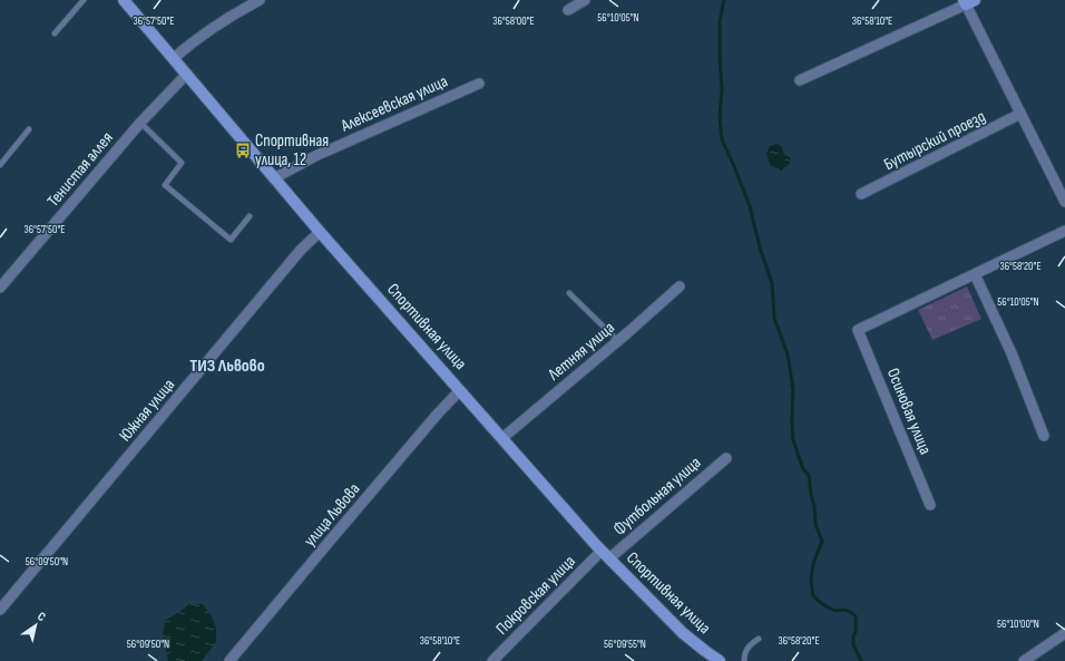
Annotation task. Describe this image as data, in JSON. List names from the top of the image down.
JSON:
{
  "streets": {
    "street": [
      "Алексеевская улица",
      "Бутырский проезд",
      "Тенистая аллея",
      "Спортивная улица",
      "Летняя улица",
      "Южная улица",
      "Осиновая улица",
      "Футбольная улица",
      "улица Львова",
      "Покровская улица"
    ]
  },
  "crossings": [
    ["Алексеевская улица", "Спортивная улица"],
    ["Тенистая аллея", "Спортивная улица"],
    ["Спортивная улица", "Летняя улица"],
    ["Спортивная улица", "Южная улица"],
    ["Спортивная улица", "Футбольная улица"],
    ["Спортивная улица", "улица Львова"],
    ["Спортивная улица", "Покровская улица"],
    ["Футбольная улица", "Покровская улица"]
  ],
  "districts": ["ТИЗ Львово"],
  "places": {
    "bus stop": ["Спортивная улица, 12"]
  },
  "north": "top right",
  "coordinates": [
    "56°10'05\"N",
    "36°58'00\"E",
    "36°58'10\"E",
    "36°57'50\"E",
    "36°58'20\"E",
    "56°09'50\"N",
    "56°10'00\"N",
    "56°09'55\"N"
  ]
}
